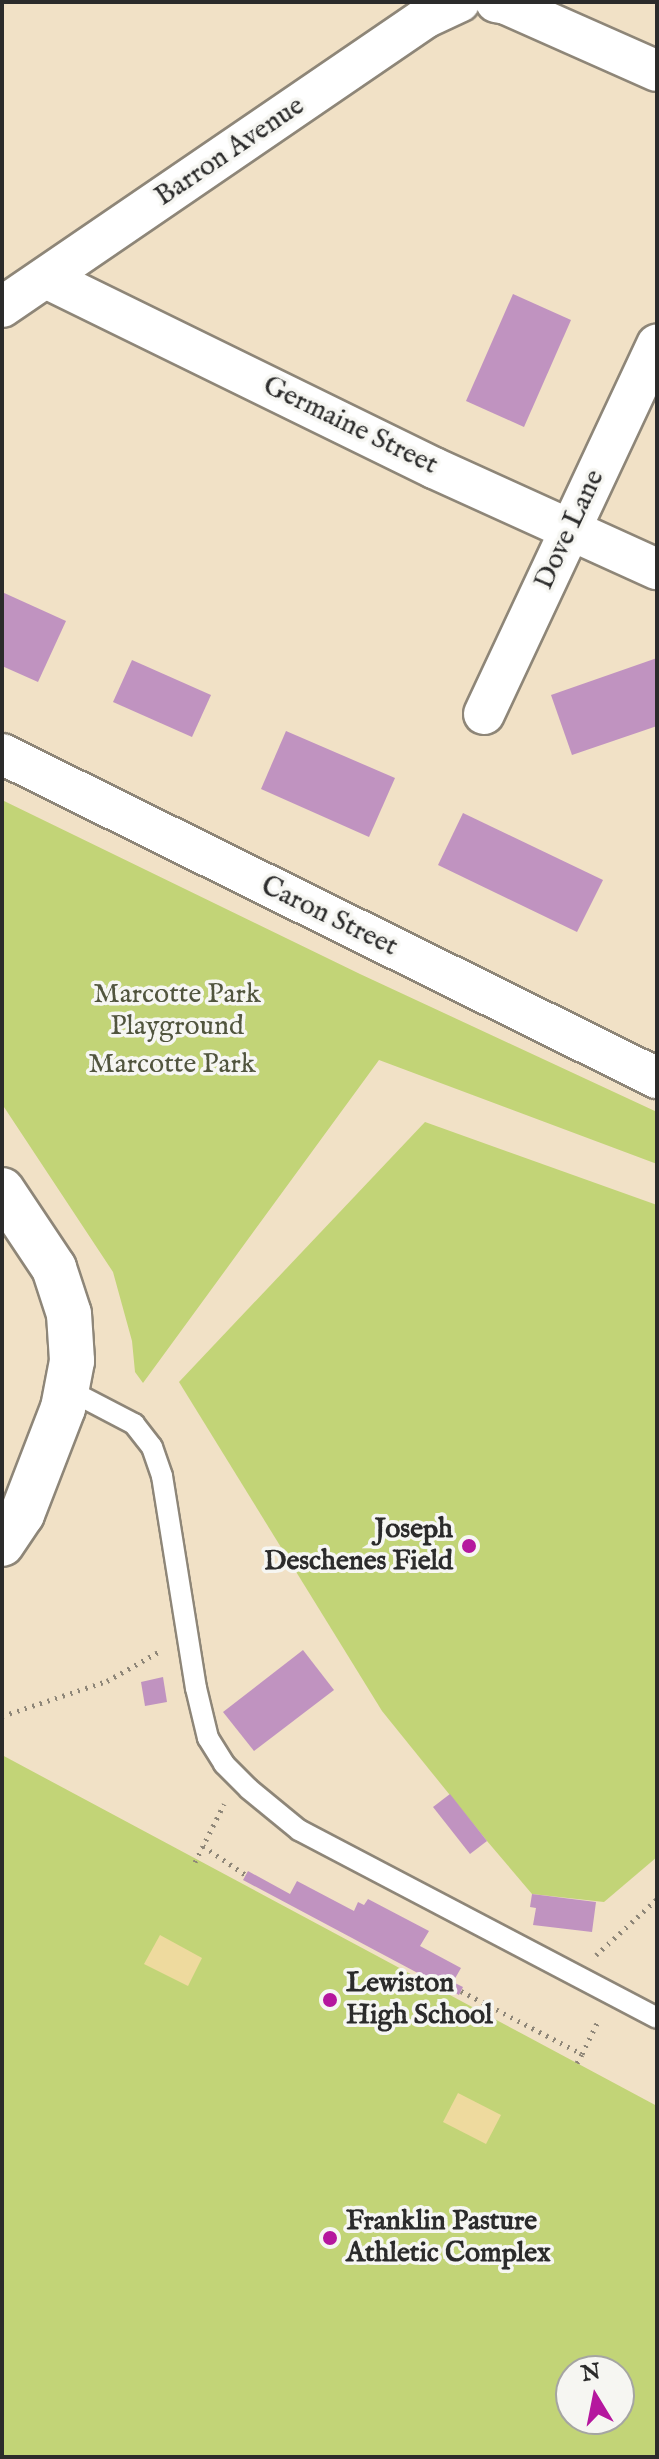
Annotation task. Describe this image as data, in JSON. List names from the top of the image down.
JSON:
{
  "streets": {
    "street": [
      "Barron Avenue",
      "Germaine Street",
      "Dove Lane",
      "Caron Street"
    ]
  },
  "crossings": [
    ["Barron Avenue", "Germaine Street"],
    ["Germaine Street", "Dove Lane"]
  ],
  "parks": ["Marcotte Park Playground", "Marcotte Park"],
  "places": ["Joseph Deschenes Field", "Lewiston High School", "Franklin Pasture Athletic Complex"],
  "north": "top"
}
